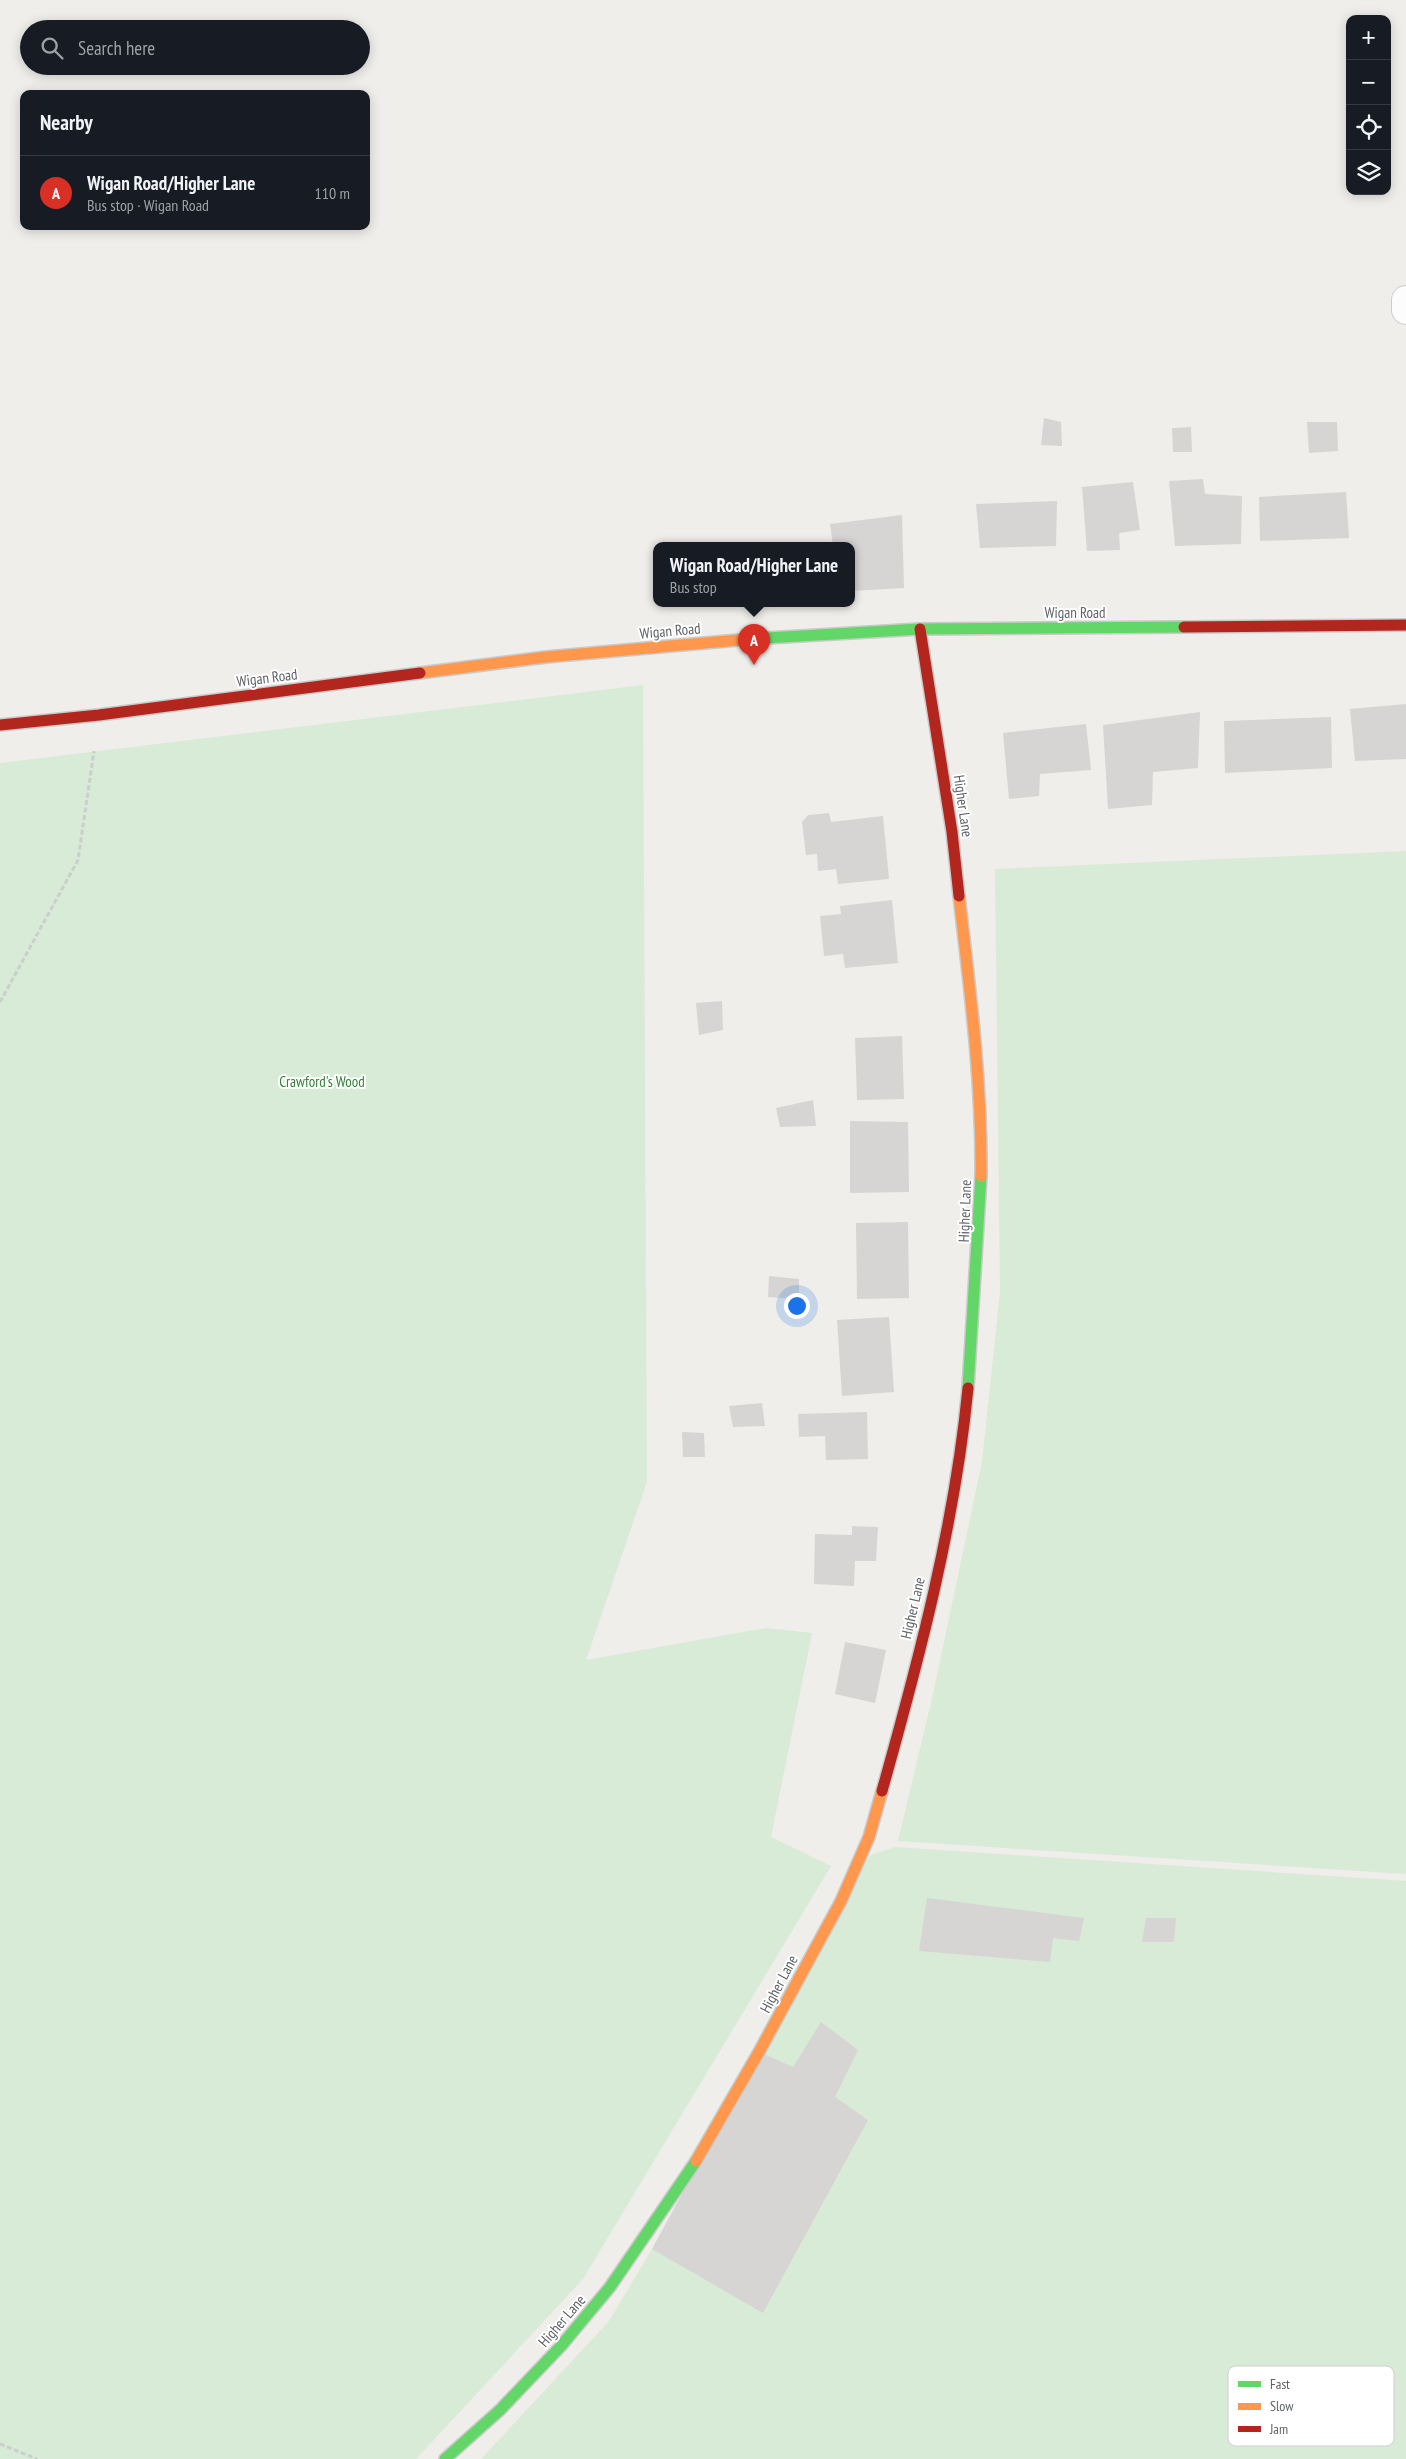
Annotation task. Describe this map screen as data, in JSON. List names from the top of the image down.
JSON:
{
  "streets": {
    "street": ["Wigan Road", "Higher Lane"]
  },
  "crossings": [
    ["Wigan Road", "Higher Lane"]
  ],
  "parks": ["Crawford's Wood"],
  "legend": ["Fast", "Slow", "Jam"],
  "page": {
    "map_buttons": ["+", "−"],
    "search": "Search here",
    "heading": "Nearby",
    "list": [
      {
        "mark": "A",
        "name": "Wigan Road/Higher Lane",
        "note": "Bus stop · Wigan Road",
        "value": "110 m"
      }
    ],
    "popup": ["Wigan Road/Higher Lane", "Bus stop"],
    "pins": "A"
  }
}
